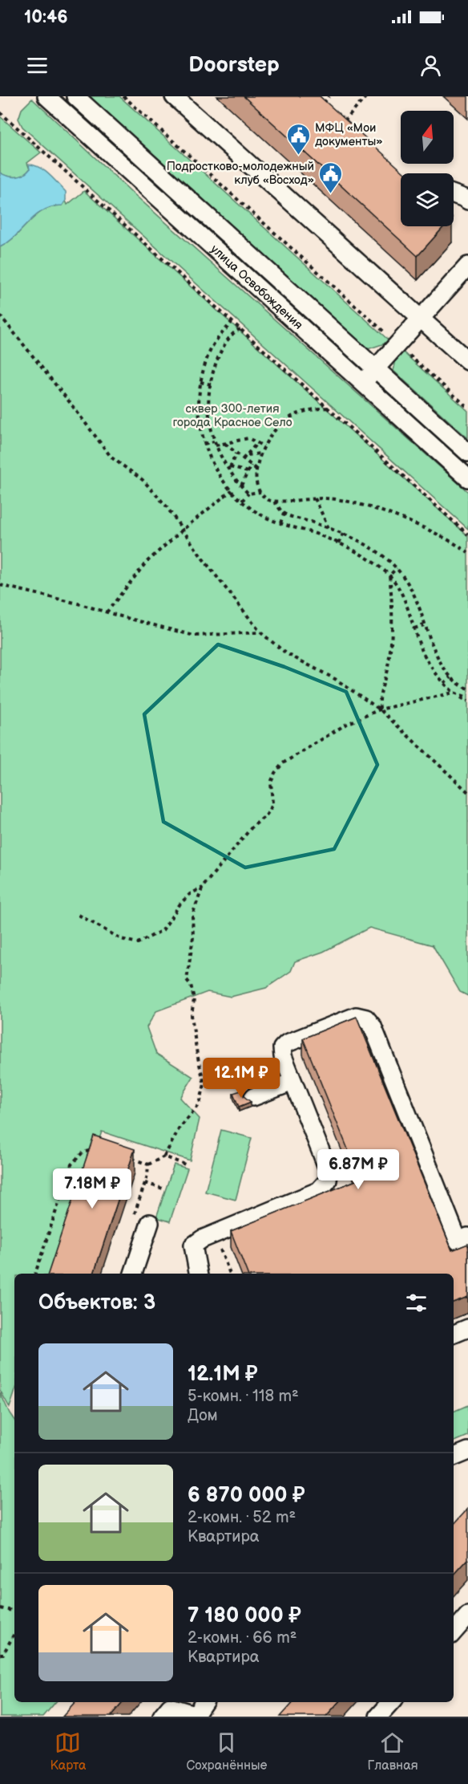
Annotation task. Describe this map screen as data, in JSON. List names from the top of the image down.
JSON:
{
  "streets": {
    "street": ["улица Освобождения"]
  },
  "parks": ["сквер 300-летия города Красное Село"],
  "places": {
    "public building": ["МФЦ «Мои документы»", "Подростково-молодежный клуб «Восход»"]
  },
  "north": "top",
  "page": {
    "status": "10:46",
    "header": "Doorstep",
    "price": ["12.1M ₽", "6.87M ₽", "7.18M ₽"],
    "heading": "Объектов: 3",
    "list": [
      {
        "name": "12.1M ₽",
        "note": "5-комн. · 118 m² · Дом"
      },
      {
        "name": "6 870 000 ₽",
        "note": "2-комн. · 52 m² · Квартира"
      },
      {
        "name": "7 180 000 ₽",
        "note": "2-комн. · 66 m² · Квартира"
      }
    ],
    "tabs": ["Карта", "Сохранённые", "Главная"]
  }
}
